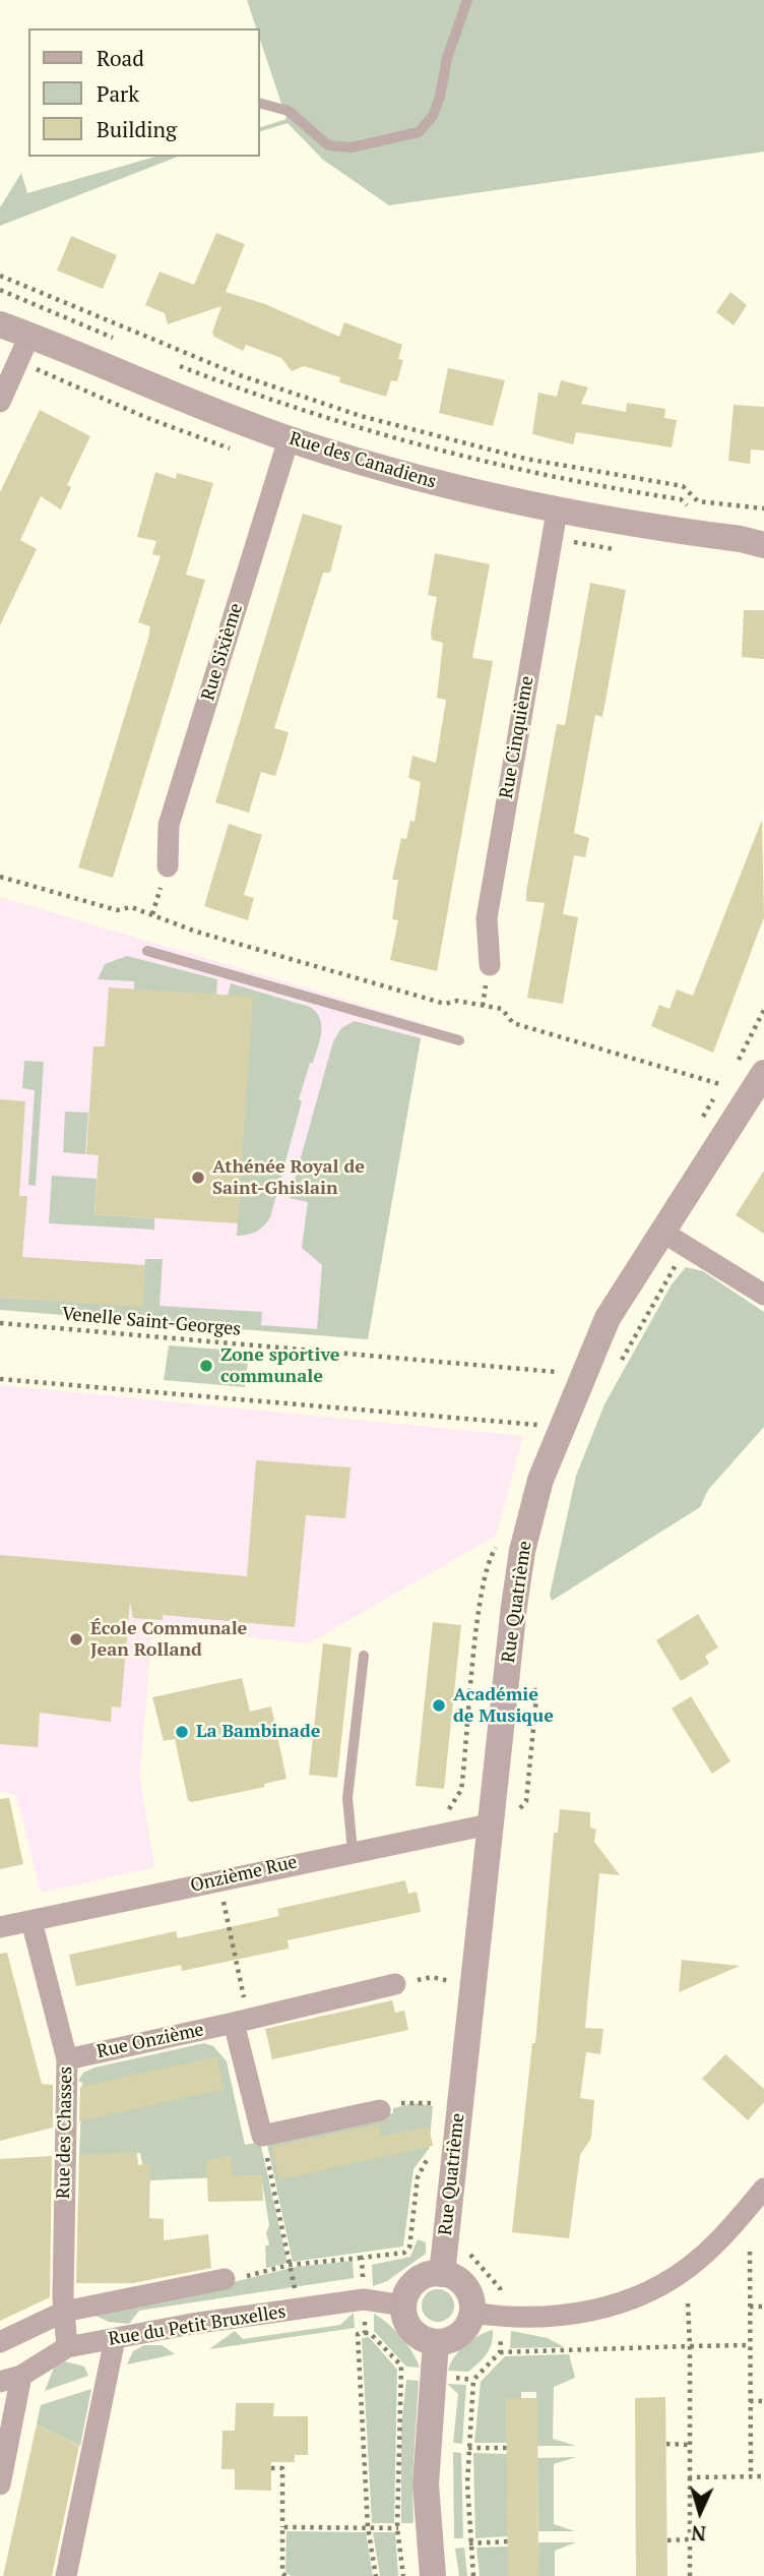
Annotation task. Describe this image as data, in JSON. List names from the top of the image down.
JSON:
{
  "streets": {
    "street": [
      "Rue des Canadiens",
      "Rue Sixième",
      "Rue Cinquième",
      "Rue Quatrième",
      "Onzième Rue",
      "Rue Onzième",
      "Rue des Chasses",
      "Rue du Petit Bruxelles"
    ],
    "path": ["Venelle Saint-Georges"]
  },
  "crossings": [
    ["Rue des Canadiens", "Rue Sixième"],
    ["Rue des Canadiens", "Rue Cinquième"],
    ["Rue Quatrième", "Onzième Rue"],
    ["Rue Quatrième", "Rue du Petit Bruxelles"],
    ["Onzième Rue", "Rue des Chasses"],
    ["Rue Onzième", "Rue des Chasses"],
    ["Rue des Chasses", "Rue du Petit Bruxelles"]
  ],
  "places": [
    "Athénée Royal de Saint-Ghislain",
    "Zone sportive communale",
    "École Communale Jean Rolland",
    "Académie de Musique",
    "La Bambinade"
  ],
  "legend": ["Road", "Park", "Building"],
  "north": "bottom"
}
